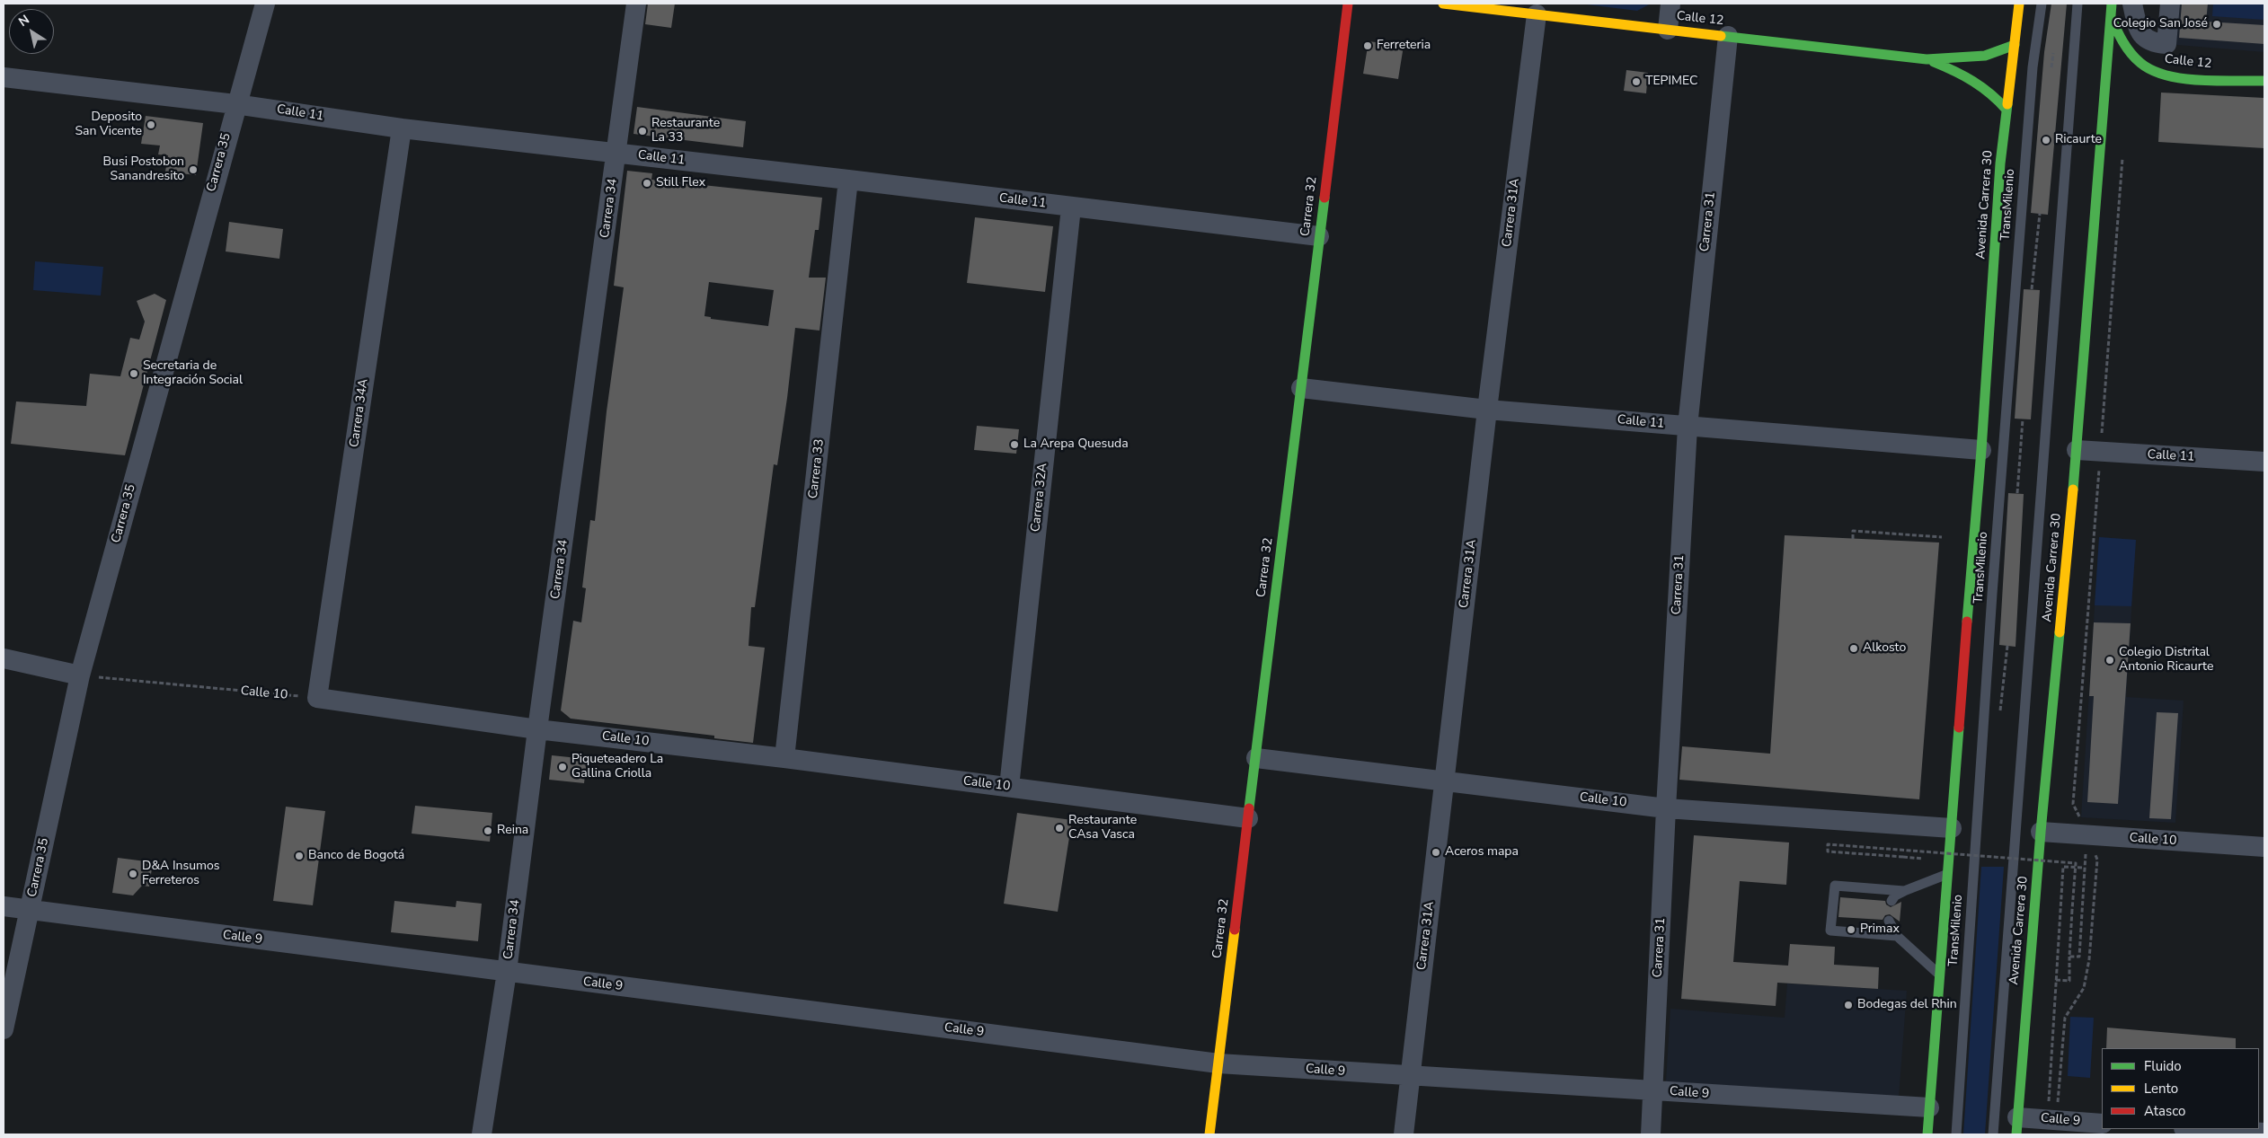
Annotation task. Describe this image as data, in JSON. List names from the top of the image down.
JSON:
{
  "streets": {
    "main road": ["Calle 12", "Avenida Carrera 30", "Carrera 32"],
    "street": [
      "Calle 11",
      "Carrera 35",
      "Carrera 34",
      "Carrera 31A",
      "Carrera 31",
      "Carrera 34A",
      "Carrera 33",
      "Carrera 32A",
      "Calle 10",
      "Calle 9"
    ],
    "lane": ["TransMilenio"]
  },
  "crossings": [
    ["Calle 12", "Avenida Carrera 30"],
    ["Calle 12", "Carrera 31A"],
    ["Calle 12", "Carrera 31"],
    ["Calle 11", "Carrera 35"],
    ["Calle 11", "Avenida Carrera 30"],
    ["Calle 11", "Carrera 32"],
    ["Calle 11", "Carrera 34"],
    ["Calle 11", "Carrera 31A"],
    ["Calle 11", "Carrera 31"],
    ["Calle 11", "Carrera 34A"],
    ["Calle 11", "Carrera 33"],
    ["Calle 11", "Carrera 32A"],
    ["Carrera 35", "Calle 10"],
    ["Carrera 35", "Calle 9"],
    ["Avenida Carrera 30", "Calle 10"],
    ["Avenida Carrera 30", "Calle 9"],
    ["Carrera 32", "Calle 10"],
    ["Carrera 32", "Calle 9"],
    ["Carrera 34", "Calle 10"],
    ["Carrera 34", "Calle 9"],
    ["Carrera 31A", "Calle 10"],
    ["Carrera 31A", "Calle 9"],
    ["Carrera 31", "Calle 10"],
    ["Carrera 31", "Calle 9"],
    ["Carrera 34A", "Calle 10"],
    ["Carrera 33", "Calle 10"],
    ["Carrera 32A", "Calle 10"]
  ],
  "places": [
    "Colegio San José",
    "Ferreteria",
    "TEPIMEC",
    "Deposito San Vicente",
    "Restaurante La 33",
    "Ricaurte",
    "Busi Postobon Sanandresito",
    "Still Flex",
    "Secretaria de Integración Social",
    "La Arepa Quesuda",
    "Alkosto",
    "Colegio Distrital Antonio Ricaurte",
    "Piqueteadero La Gallina Criolla",
    "Restaurante CAsa Vasca",
    "Reina",
    "Aceros mapa",
    "Banco de Bogotá",
    "D&A Insumos Ferreteros",
    "Primax",
    "Bodegas del Rhin"
  ],
  "legend": ["Fluido", "Lento", "Atasco"],
  "north": "top left"
}
